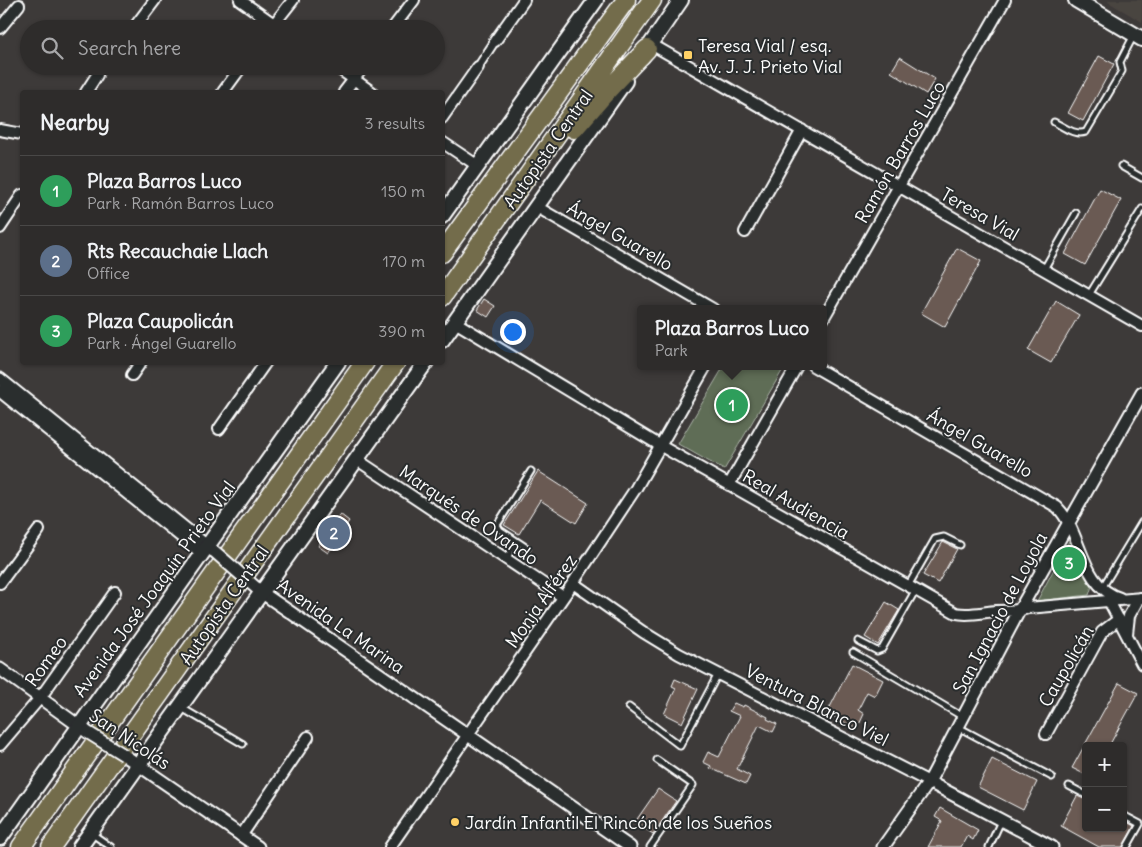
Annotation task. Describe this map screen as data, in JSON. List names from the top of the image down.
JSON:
{
  "streets": {
    "highway": ["Autopista Central"],
    "main road": ["Avenida José Joaquín Prieto Vial"],
    "street": [
      "Ramón Barros Luco",
      "Teresa Vial",
      "Ángel Guarello",
      "Real Audiencia",
      "Marqués de Ovando",
      "Monja Alférez",
      "San Ignacio de Loyola",
      "Avenida La Marina",
      "Romeo",
      "Caupolicán",
      "Ventura Blanco Viel",
      "San Nicolás"
    ]
  },
  "crossings": [
    ["Ramón Barros Luco", "Teresa Vial"],
    ["Ángel Guarello", "San Ignacio de Loyola"],
    ["Real Audiencia", "Monja Alférez"],
    ["Real Audiencia", "San Ignacio de Loyola"],
    ["Marqués de Ovando", "Monja Alférez"],
    ["Avenida José Joaquín Prieto Vial", "Avenida La Marina"],
    ["Avenida José Joaquín Prieto Vial", "San Nicolás"],
    ["Monja Alférez", "Avenida La Marina"],
    ["Monja Alférez", "Ventura Blanco Viel"],
    ["San Ignacio de Loyola", "Ventura Blanco Viel"],
    ["Romeo", "San Nicolás"]
  ],
  "places": {
    "transit": ["Teresa Vial / esq. Av. J. J. Prieto Vial"],
    "other": ["Jardín Infantil El Rincón de los Sueños"]
  },
  "page": {
    "search": "Search here",
    "heading": ["Nearby", "3 results"],
    "list": [
      {
        "mark": "1",
        "name": "Plaza Barros Luco",
        "note": "Park · Ramón Barros Luco",
        "value": "150 m"
      },
      {
        "mark": "2",
        "name": "Rts Recauchaie Llach",
        "note": "Office",
        "value": "170 m"
      },
      {
        "mark": "3",
        "name": "Plaza Caupolicán",
        "note": "Park · Ángel Guarello",
        "value": "390 m"
      }
    ],
    "popup": ["Plaza Barros Luco", "Park"],
    "pins": ["1", "2", "3"],
    "map_buttons": ["+", "−"]
  }
}
